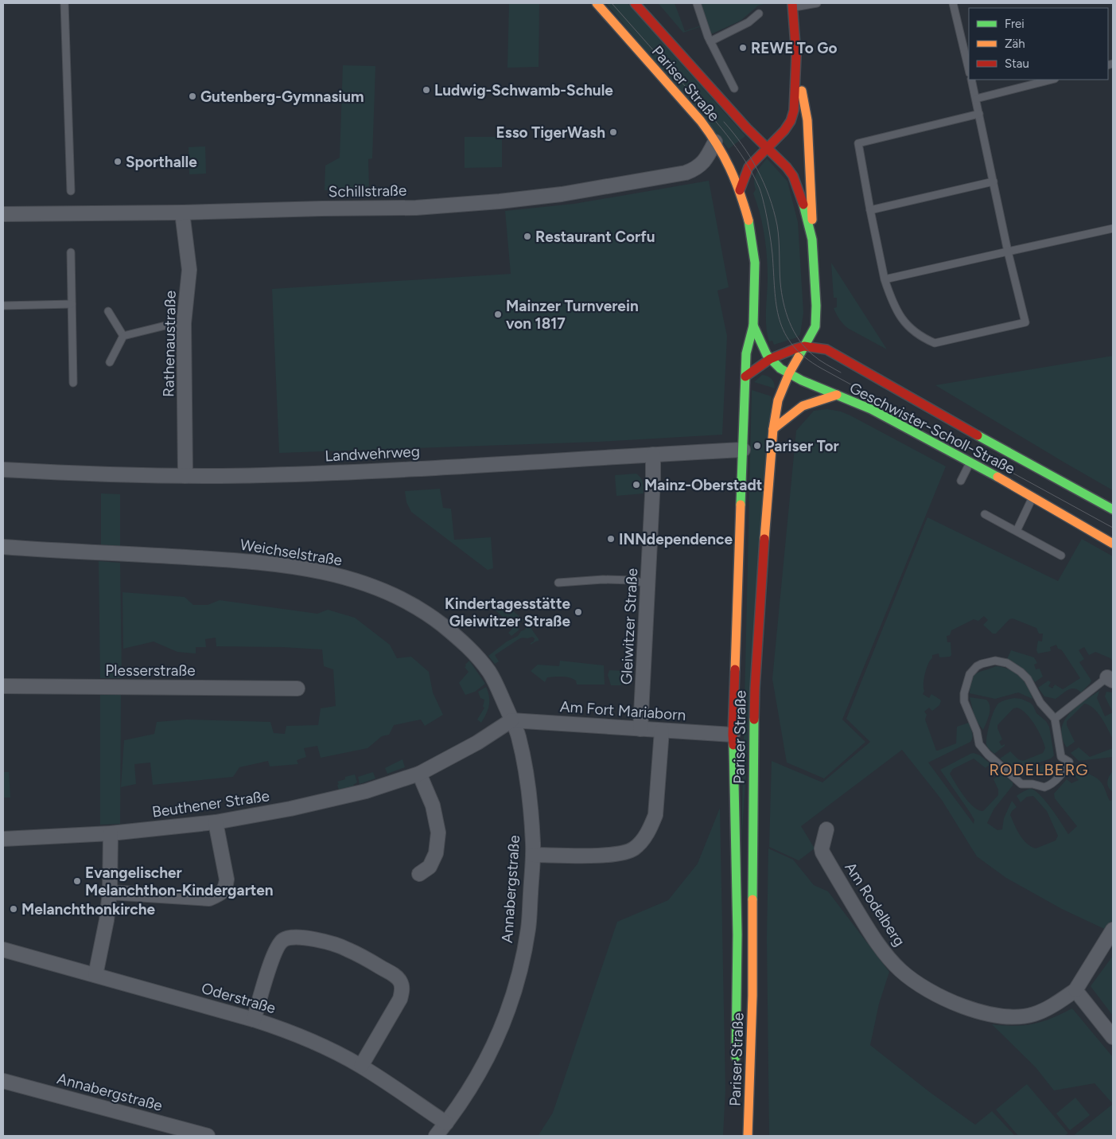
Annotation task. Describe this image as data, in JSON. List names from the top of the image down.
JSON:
{
  "streets": {
    "main road": ["Pariser Straße", "Geschwister-Scholl-Straße"],
    "street": [
      "Schillstraße",
      "Rathenaustraße",
      "Landwehrweg",
      "Weichselstraße",
      "Gleiwitzer Straße",
      "Plesserstraße",
      "Am Fort Mariaborn",
      "Beuthener Straße",
      "Annabergstraße",
      "Am Rodelberg",
      "Oderstraße"
    ]
  },
  "crossings": [
    ["Pariser Straße", "Schillstraße"],
    ["Pariser Straße", "Geschwister-Scholl-Straße"],
    ["Pariser Straße", "Landwehrweg"],
    ["Pariser Straße", "Am Fort Mariaborn"],
    ["Schillstraße", "Rathenaustraße"],
    ["Rathenaustraße", "Landwehrweg"],
    ["Landwehrweg", "Gleiwitzer Straße"],
    ["Weichselstraße", "Am Fort Mariaborn"],
    ["Weichselstraße", "Beuthener Straße"],
    ["Weichselstraße", "Annabergstraße"],
    ["Gleiwitzer Straße", "Am Fort Mariaborn"],
    ["Am Fort Mariaborn", "Beuthener Straße"],
    ["Am Fort Mariaborn", "Annabergstraße"],
    ["Beuthener Straße", "Annabergstraße"],
    ["Annabergstraße", "Oderstraße"]
  ],
  "districts": ["RODELBERG"],
  "places": [
    "REWE To Go",
    "Ludwig-Schwamb-Schule",
    "Gutenberg-Gymnasium",
    "Esso TigerWash",
    "Sporthalle",
    "Restaurant Corfu",
    "Mainzer Turnverein von 1817",
    "Pariser Tor",
    "Mainz-Oberstadt",
    "INNdependence",
    "Kindertagesstätte Gleiwitzer Straße",
    "Evangelischer Melanchthon-Kindergarten",
    "Melanchthonkirche"
  ],
  "legend": ["Frei", "Zäh", "Stau"]
}
